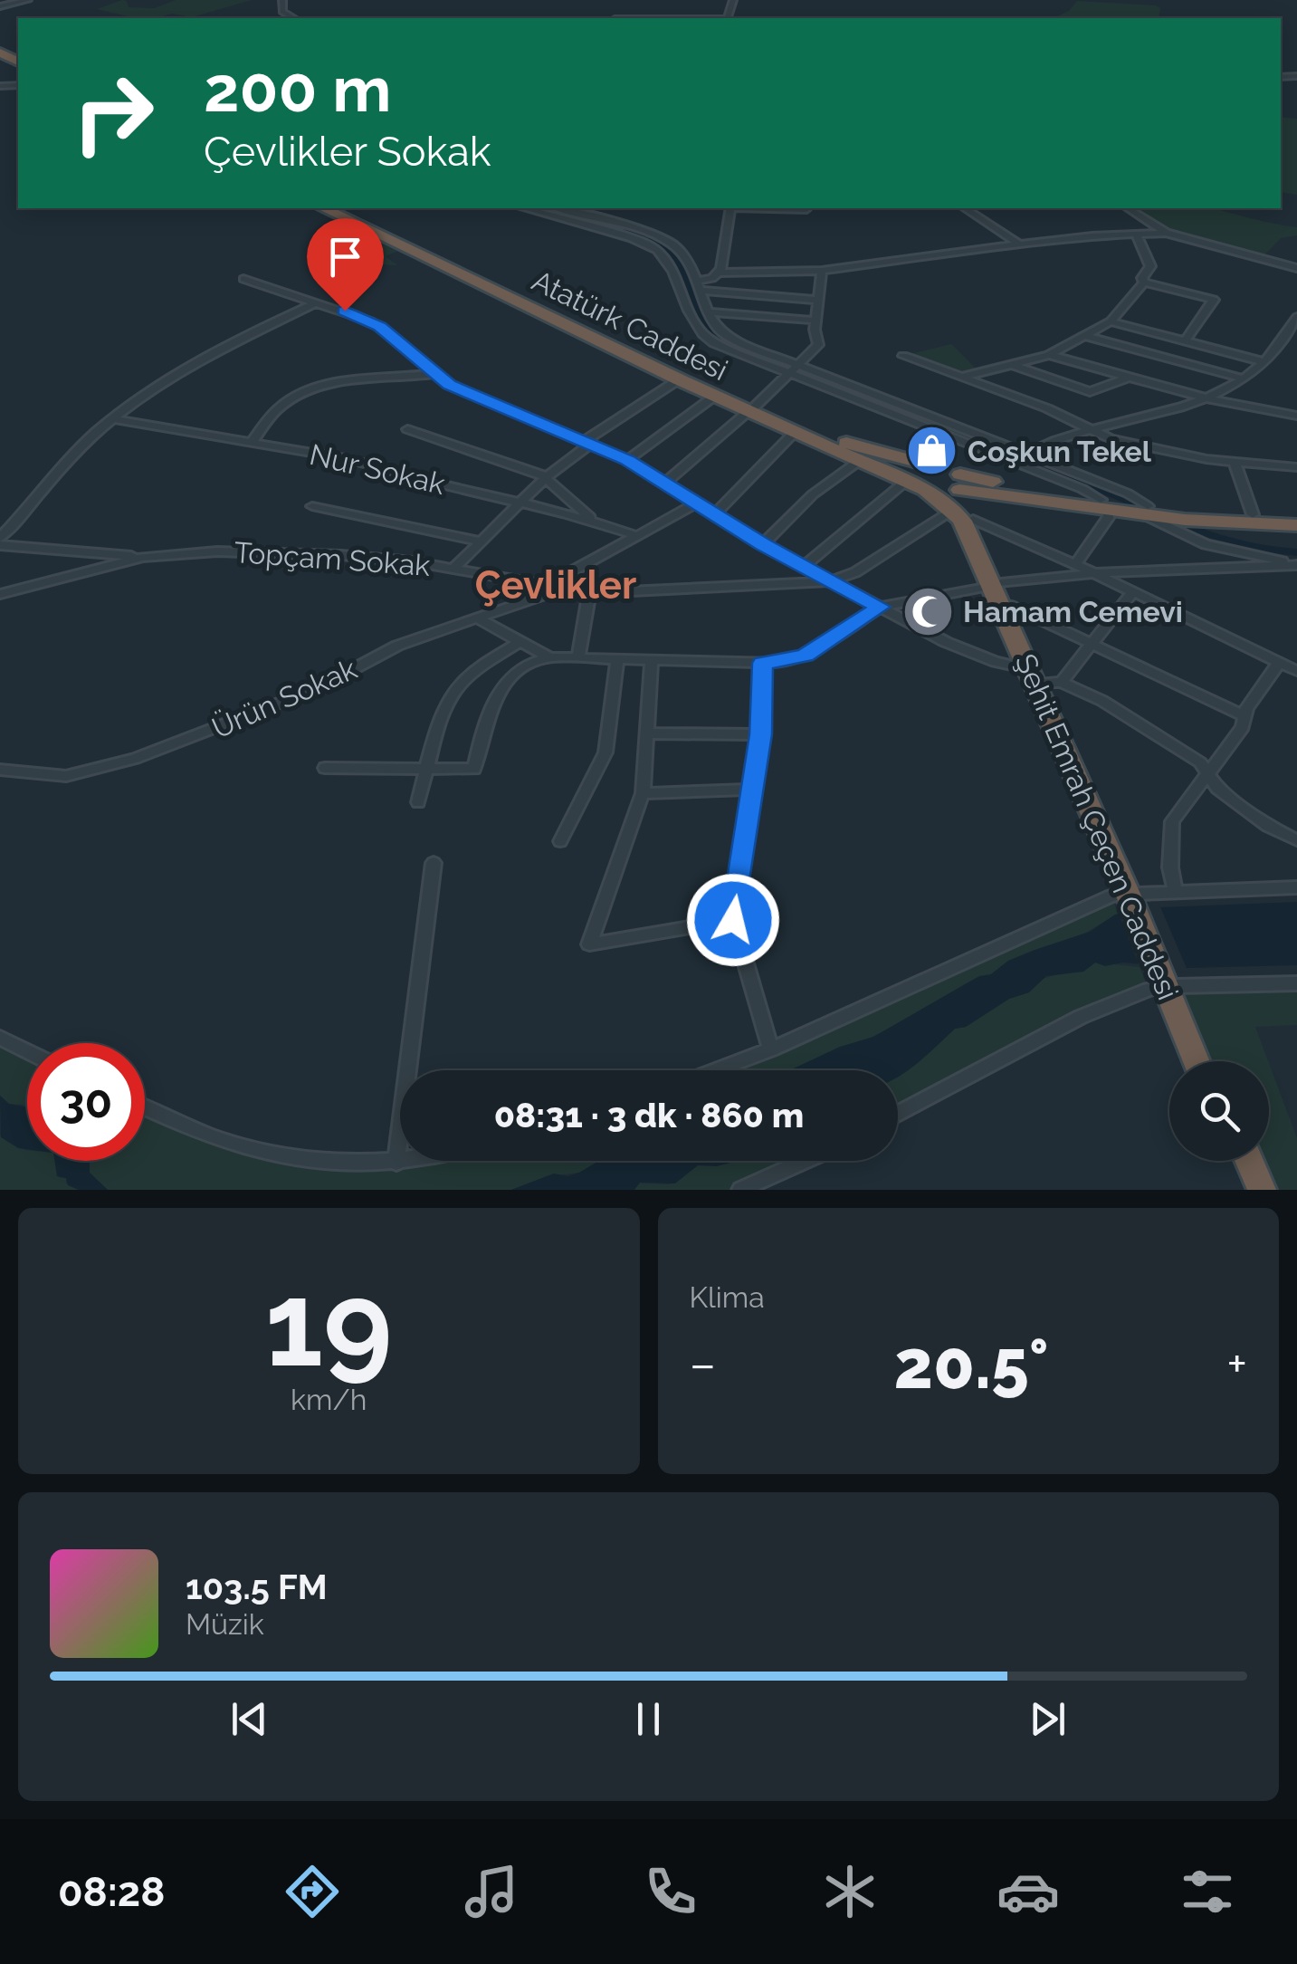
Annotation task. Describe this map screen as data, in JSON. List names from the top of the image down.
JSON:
{
  "streets": {
    "highway": ["Atatürk Caddesi", "Şehit Emrah Çeçen Caddesi"],
    "street": ["Nur Sokak", "Topçam Sokak", "Ürün Sokak"]
  },
  "crossings": [
    ["Atatürk Caddesi", "Şehit Emrah Çeçen Caddesi"],
    ["Topçam Sokak", "Ürün Sokak"]
  ],
  "districts": ["Çevlikler"],
  "places": {
    "shop": ["Coşkun Tekel"],
    "mosque": ["Hamam Cemevi"]
  },
  "page": {
    "turn": ["200 m", "Çevlikler Sokak"],
    "limit": "30",
    "trip": "08:31 · 3 dk · 860 m",
    "tile": [
      ["19", "km/h"],
      "Klima"
    ],
    "heat": ["−", "20.5°", "+"],
    "song": ["103.5 FM", "Müzik"],
    "tabs": "08:28"
  }
}
